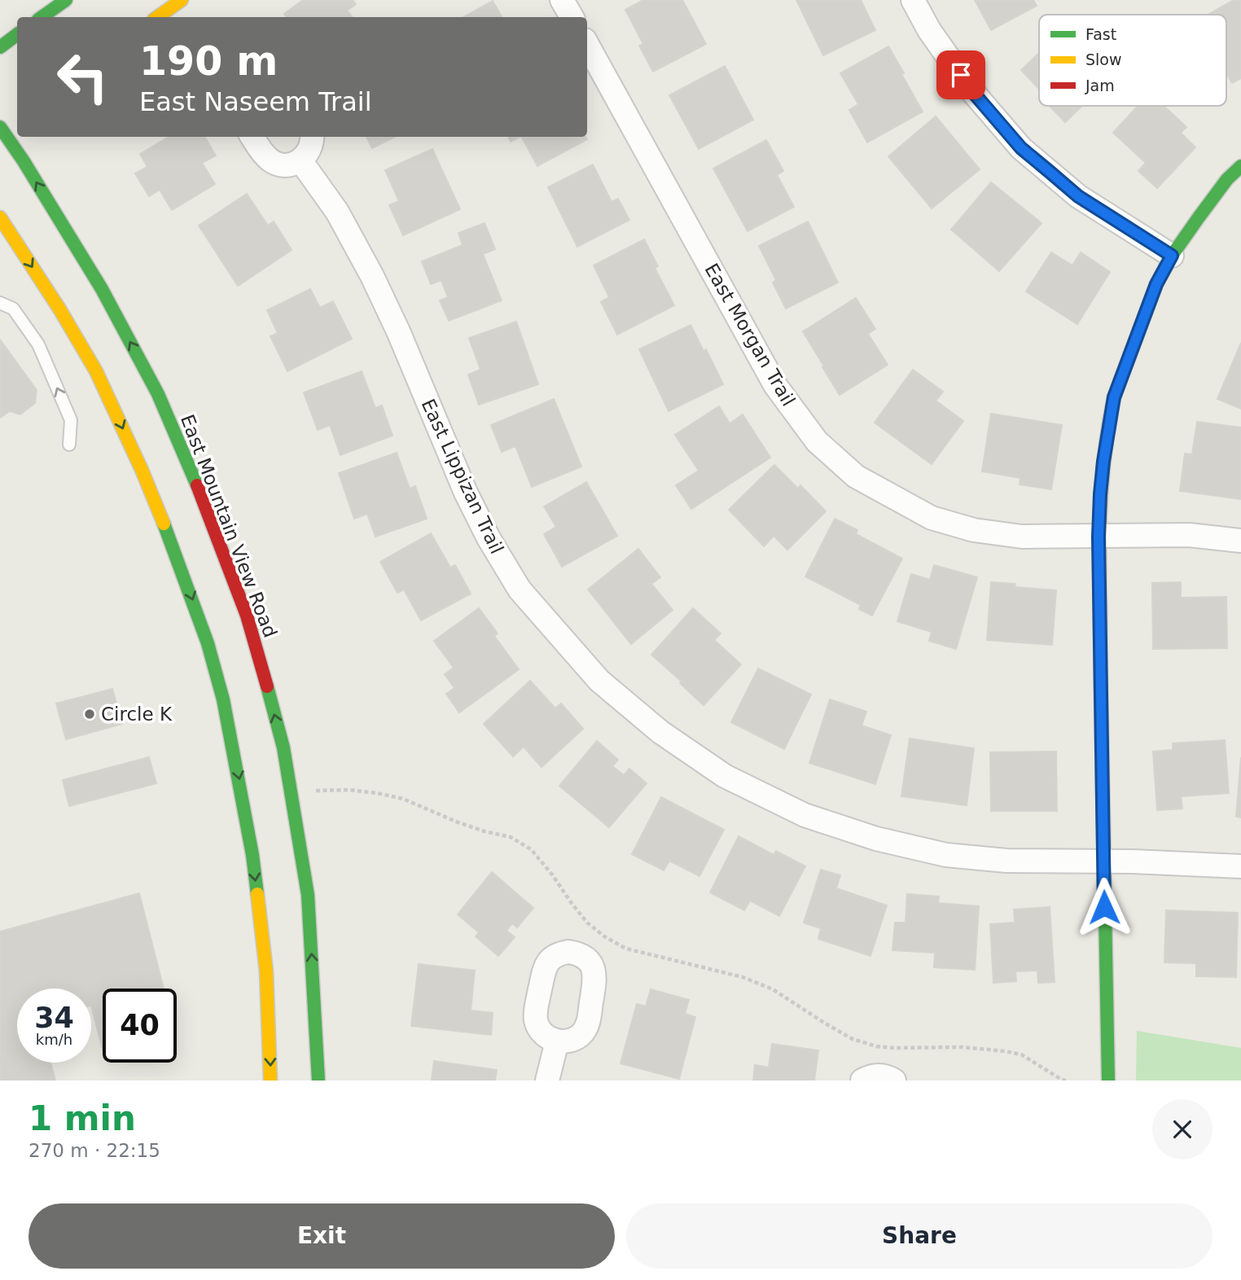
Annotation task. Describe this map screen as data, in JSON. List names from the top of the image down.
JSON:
{
  "streets": {
    "main road": ["East Mountain View Road"],
    "street": ["East Morgan Trail", "East Lippizan Trail"]
  },
  "places": ["Circle K"],
  "legend": ["Fast", "Slow", "Jam"],
  "page": {
    "turn": ["190 m", "East Naseem Trail"],
    "speed": "34 km/h",
    "limit": "40",
    "heading": ["1 min", "270 m · 22:15"],
    "buttons": ["Exit", "Share"]
  }
}
